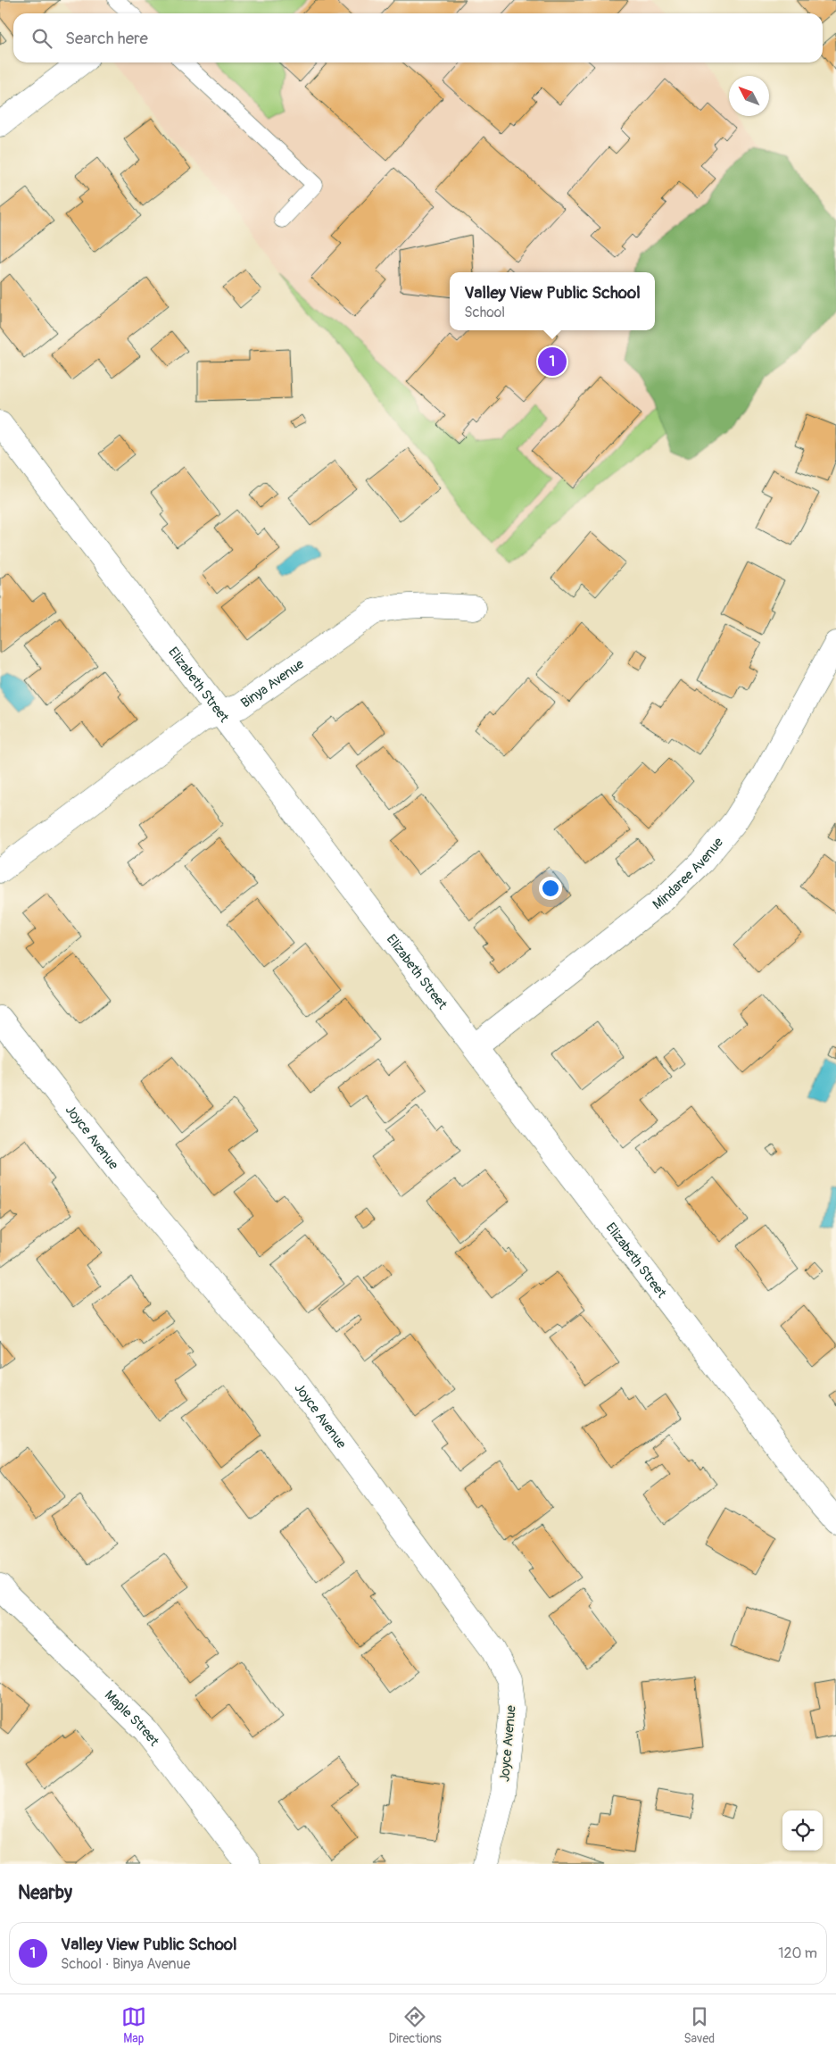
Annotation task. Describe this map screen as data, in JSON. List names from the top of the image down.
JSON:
{
  "streets": {
    "street": [
      "Binya Avenue",
      "Elizabeth Street",
      "Mindaree Avenue",
      "Joyce Avenue",
      "Maple Street"
    ]
  },
  "crossings": [
    ["Binya Avenue", "Elizabeth Street"],
    ["Elizabeth Street", "Mindaree Avenue"]
  ],
  "north": "top left",
  "page": {
    "search": "Search here",
    "popup": ["Valley View Public School", "School"],
    "pins": "1",
    "heading": "Nearby",
    "list": [
      {
        "mark": "1",
        "name": "Valley View Public School",
        "note": "School · Binya Avenue",
        "value": "120 m"
      }
    ],
    "nav": ["Map", "Directions", "Saved"]
  }
}
